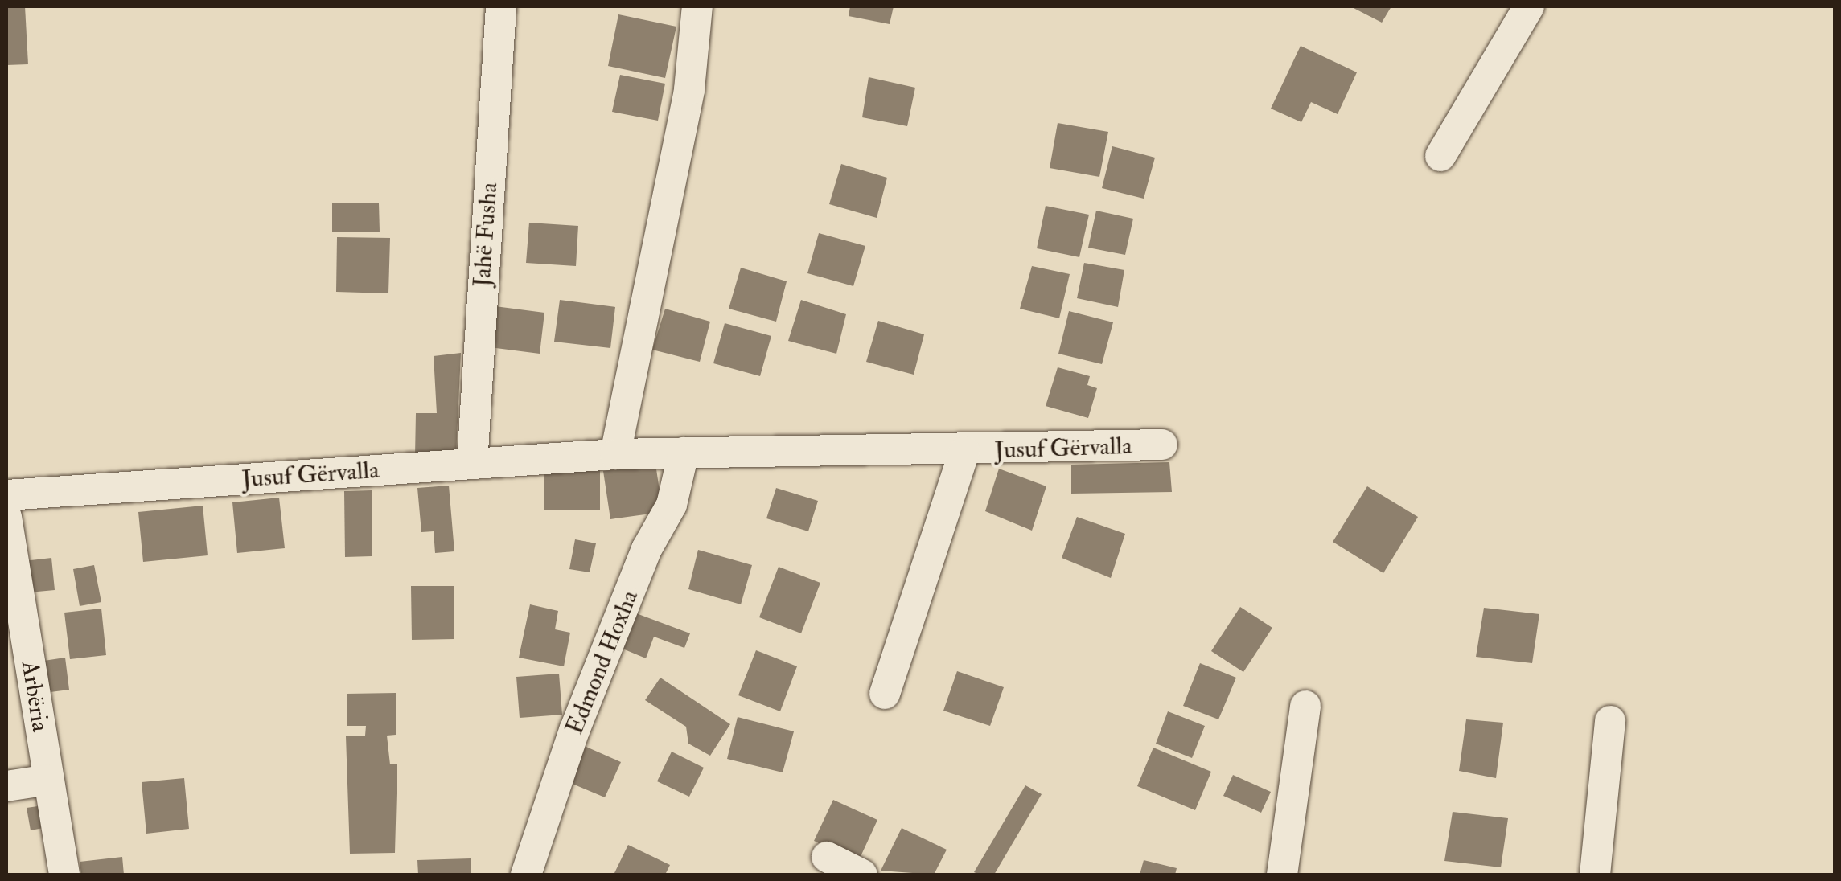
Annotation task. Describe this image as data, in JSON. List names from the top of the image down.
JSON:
{
  "streets": {
    "street": [
      "Jahë Fusha",
      "Jusuf Gërvalla",
      "Edmond Hoxha",
      "Arbëria"
    ]
  },
  "crossings": [
    ["Jahë Fusha", "Jusuf Gërvalla"],
    ["Jusuf Gërvalla", "Edmond Hoxha"]
  ]
}
